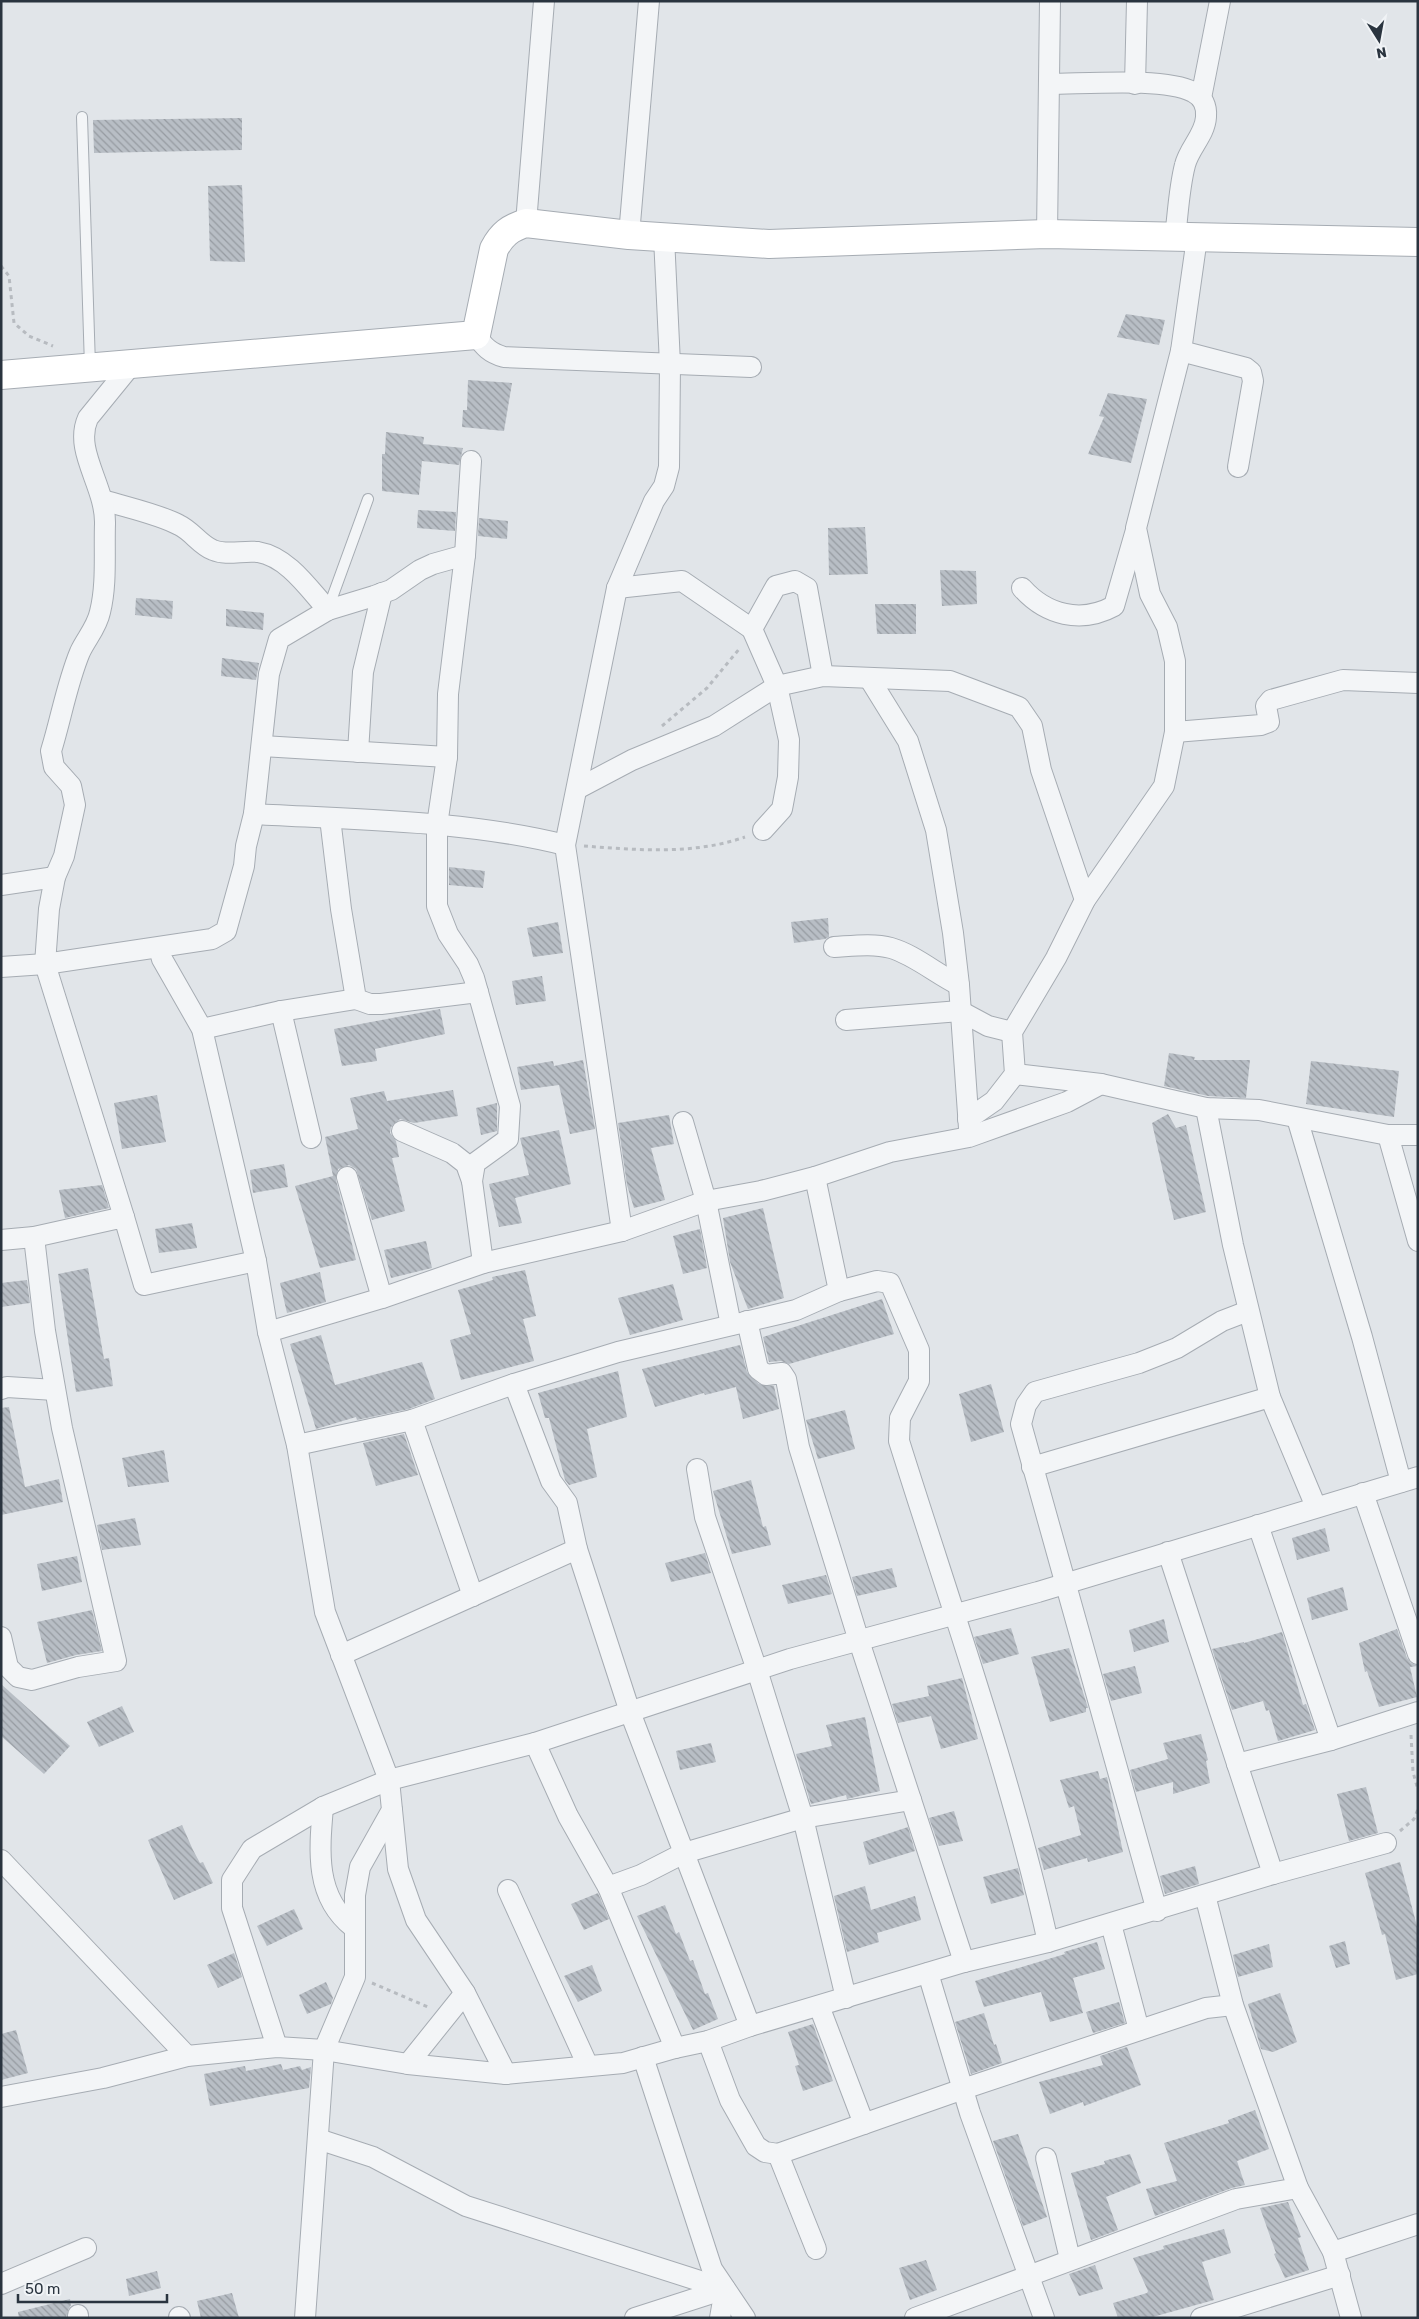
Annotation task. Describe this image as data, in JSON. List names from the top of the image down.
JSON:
{
  "scale_bar": "50 m",
  "north": "bottom"
}
